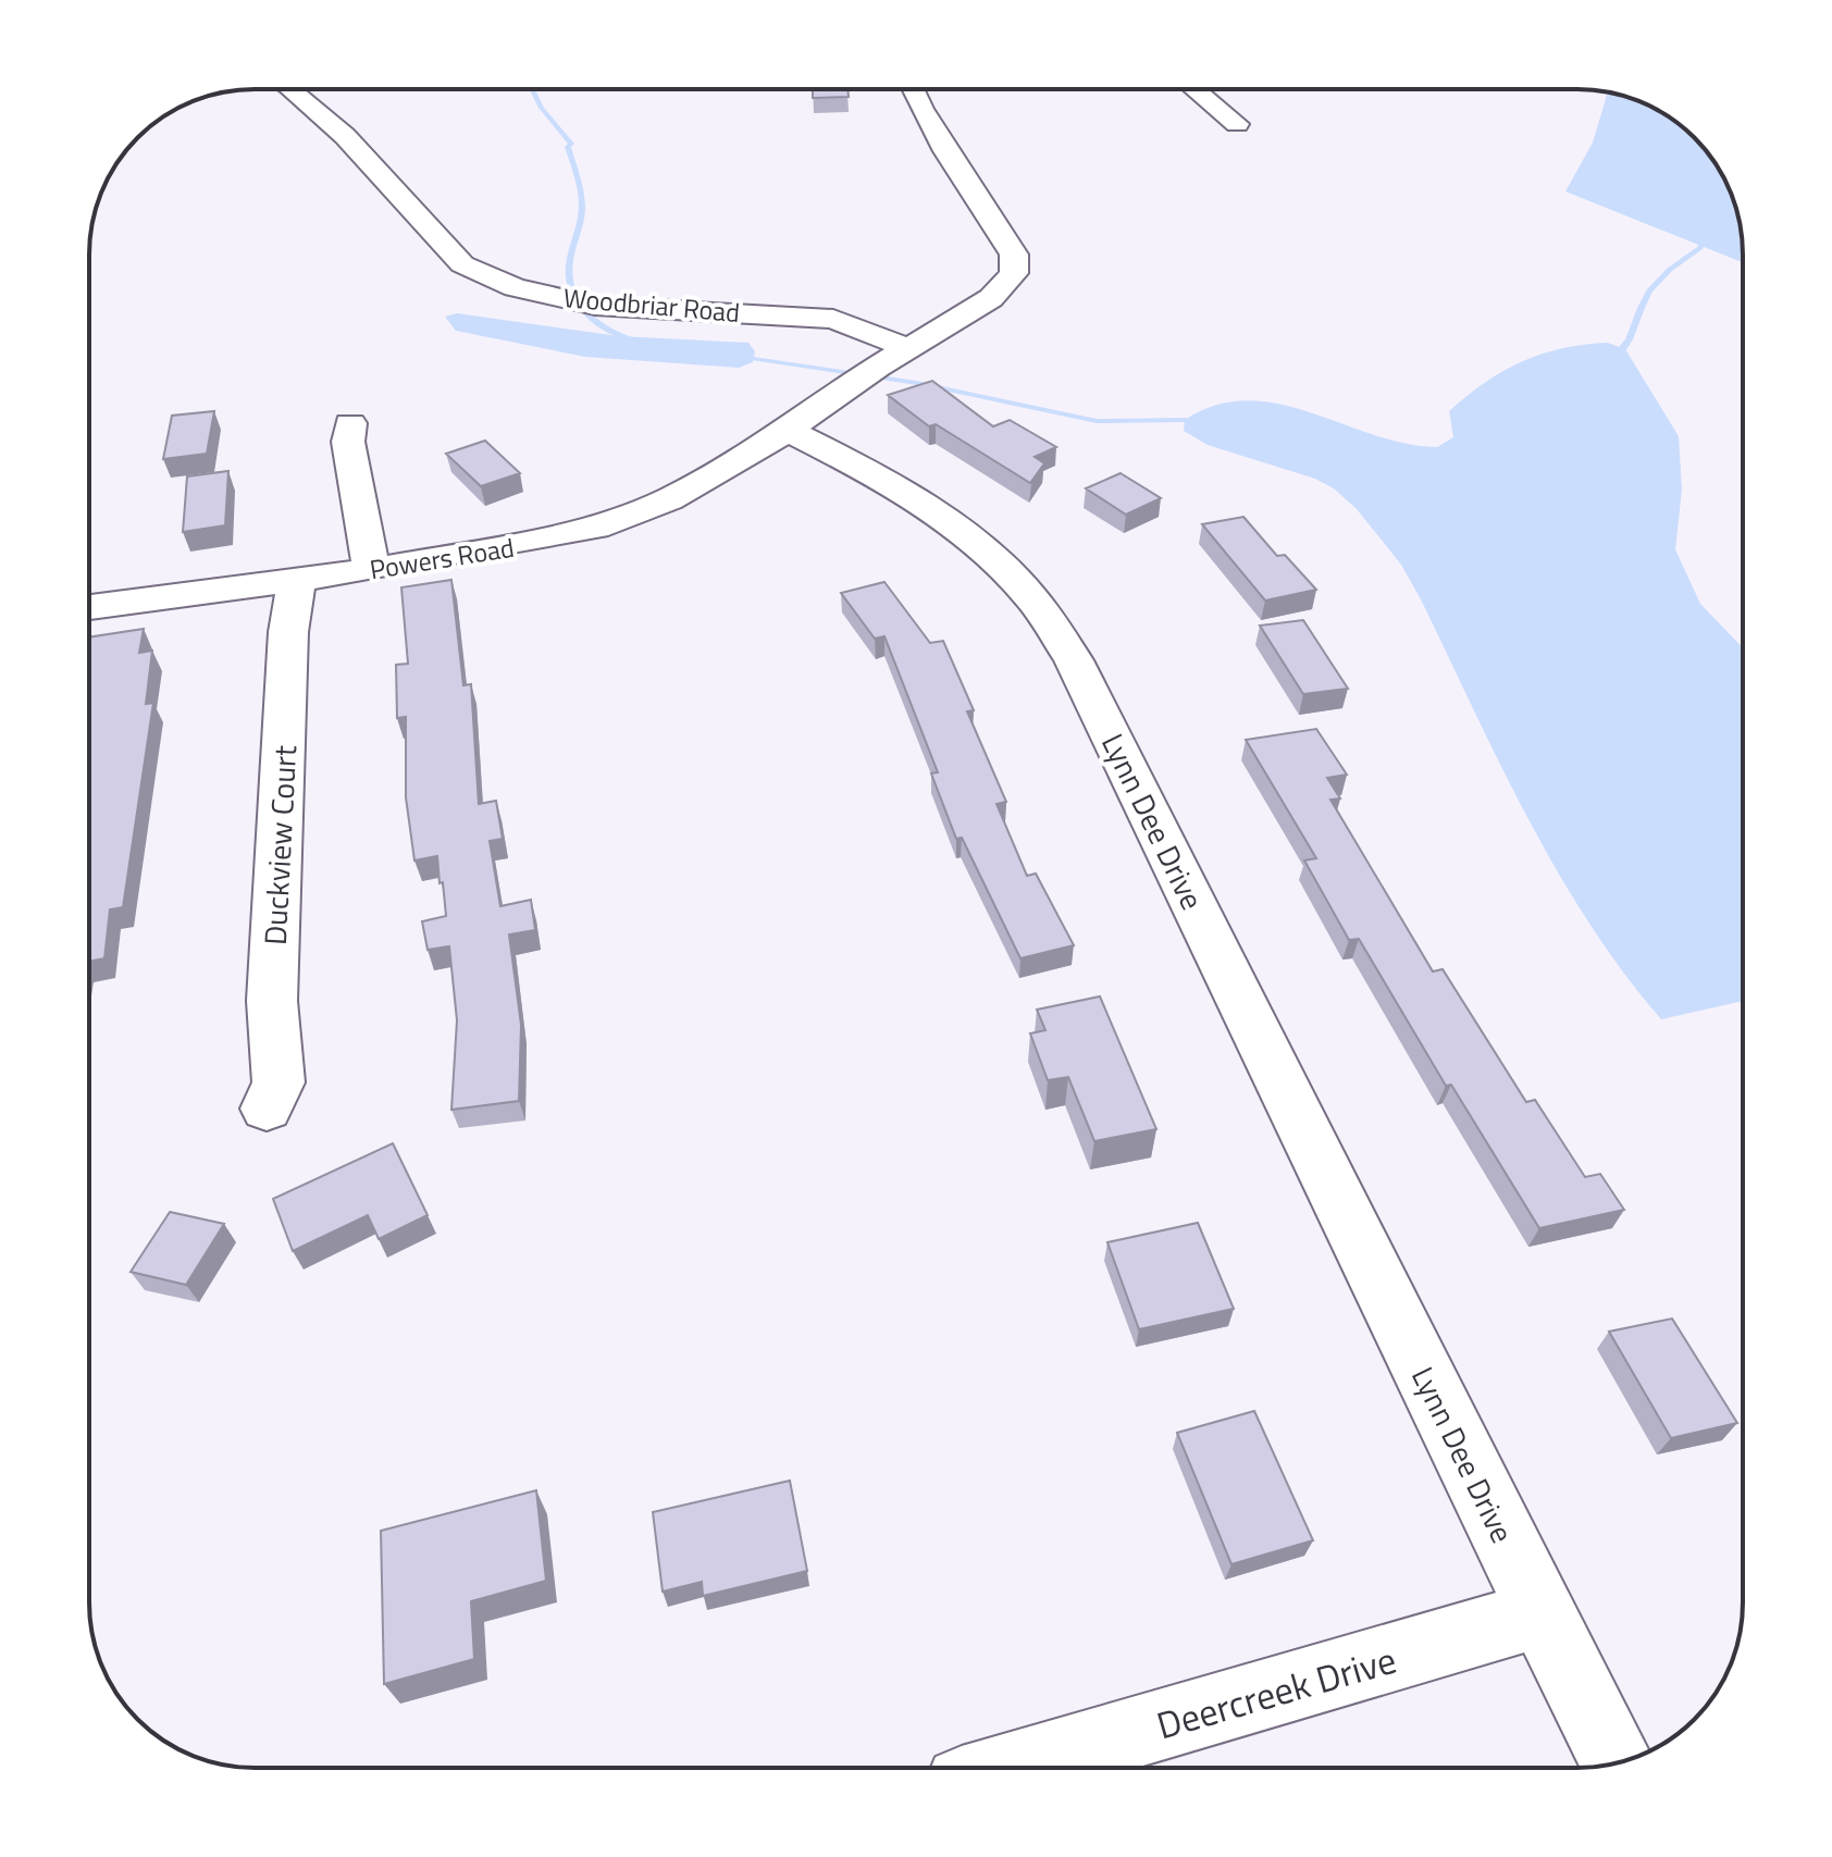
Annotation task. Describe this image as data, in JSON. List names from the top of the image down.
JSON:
{
  "streets": {
    "street": [
      "Woodbriar Road",
      "Powers Road",
      "Lynn Dee Drive",
      "Duckview Court",
      "Deercreek Drive"
    ]
  },
  "crossings": [
    ["Powers Road", "Lynn Dee Drive"],
    ["Powers Road", "Duckview Court"],
    ["Lynn Dee Drive", "Deercreek Drive"]
  ]
}
